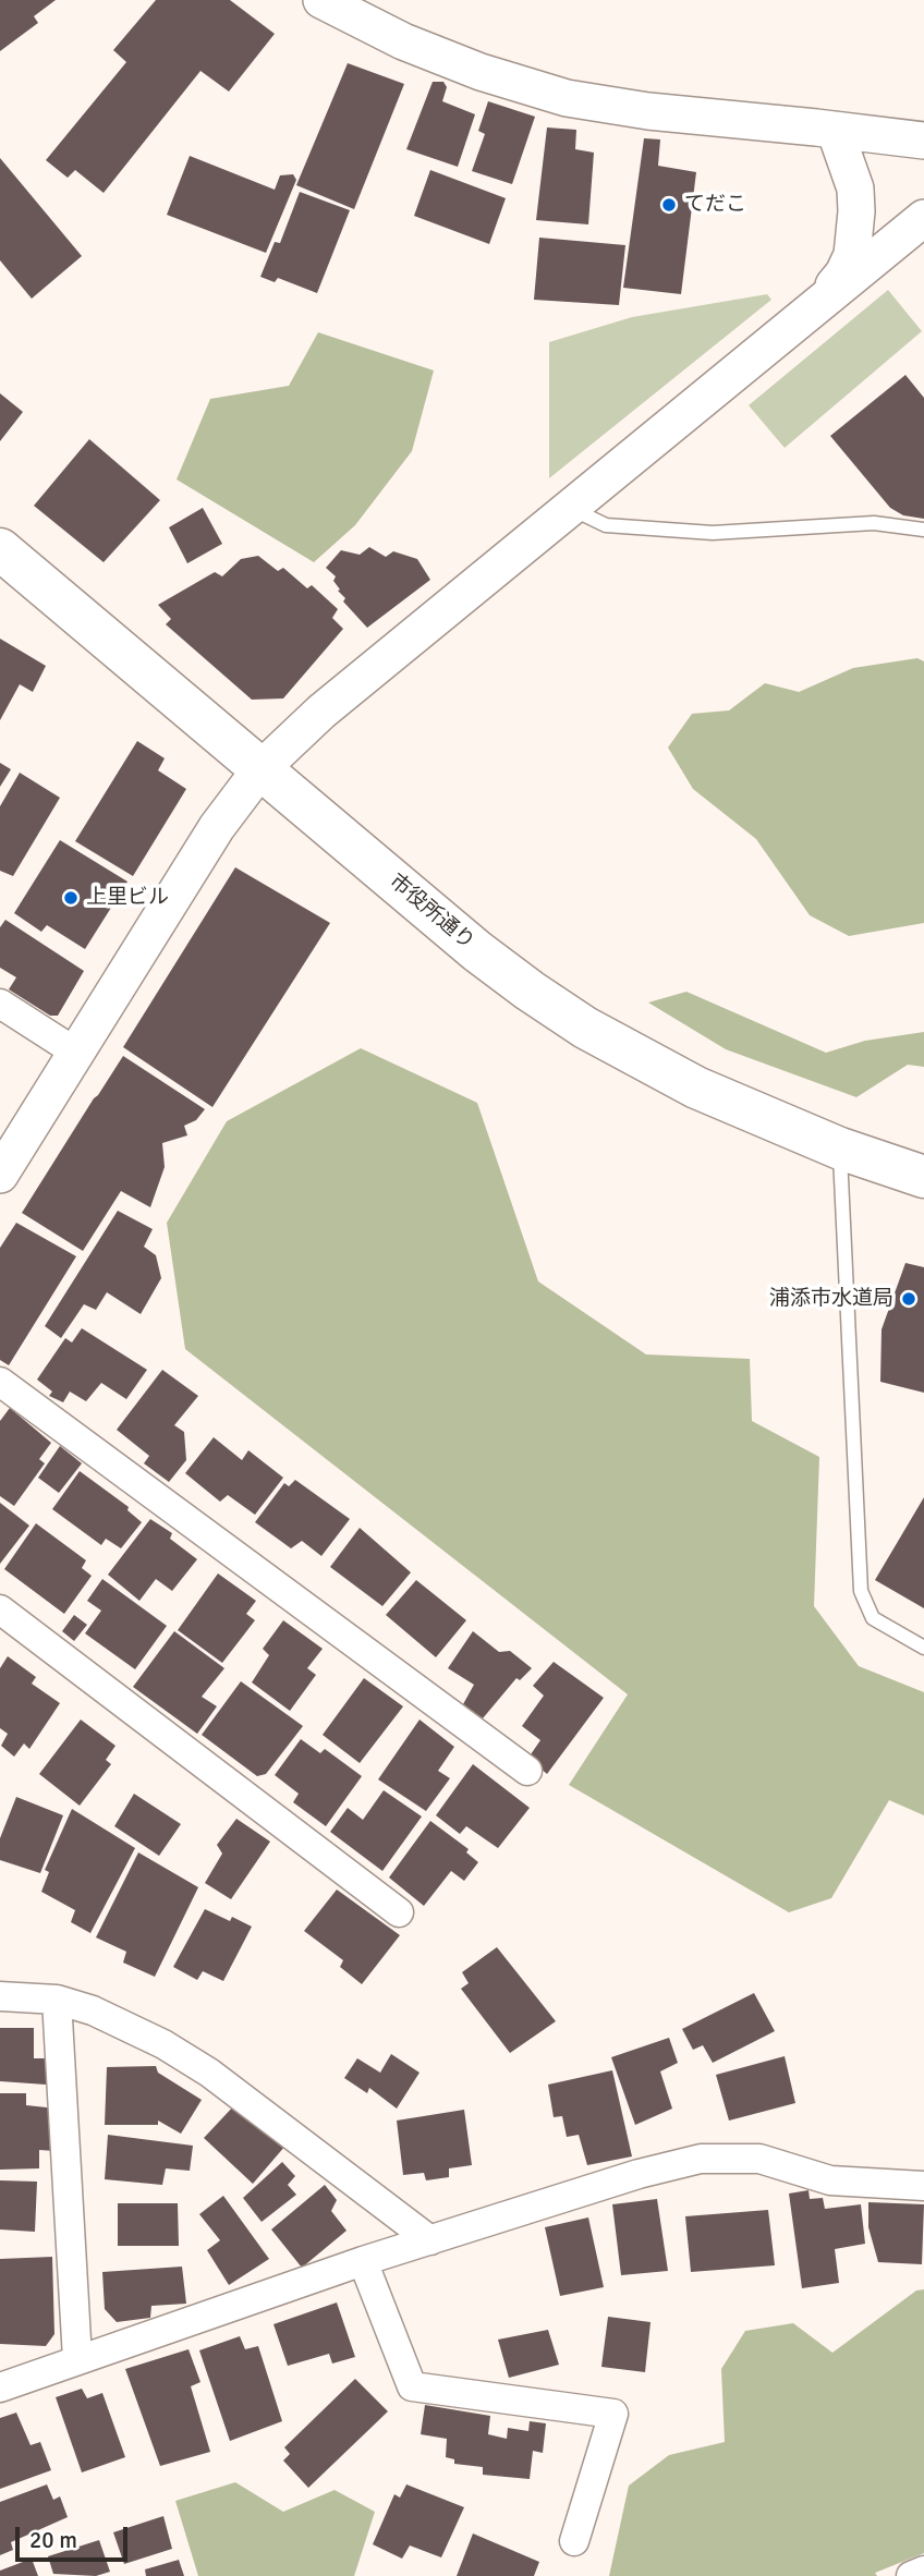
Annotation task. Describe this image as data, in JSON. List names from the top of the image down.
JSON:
{
  "streets": {
    "main road": ["市役所通り"]
  },
  "places": ["てだこ", "上里ビル", "浦添市水道局"],
  "scale_bar": "20 m"
}
